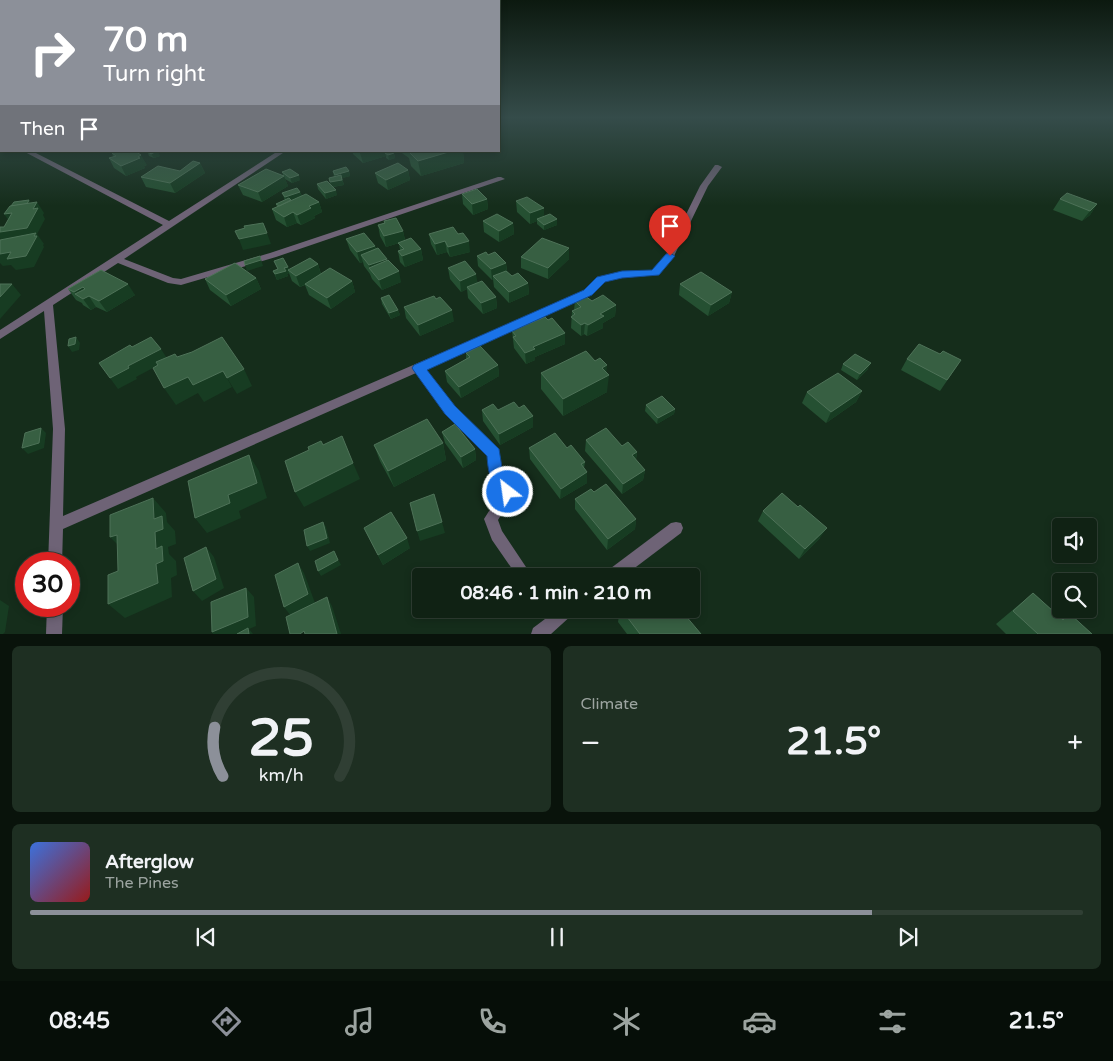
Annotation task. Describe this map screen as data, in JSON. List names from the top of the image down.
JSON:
{
  "page": {
    "turn": ["70 m", "Turn right"],
    "then": "Then",
    "limit": "30",
    "trip": "08:46 · 1 min · 210 m",
    "tile": "Climate",
    "heat": ["−", "21.5°", "+"],
    "song": ["Afterglow", "The Pines"],
    "tabs": ["08:45", "21.5°"],
    "gauge": ["25", "km/h"]
  }
}
